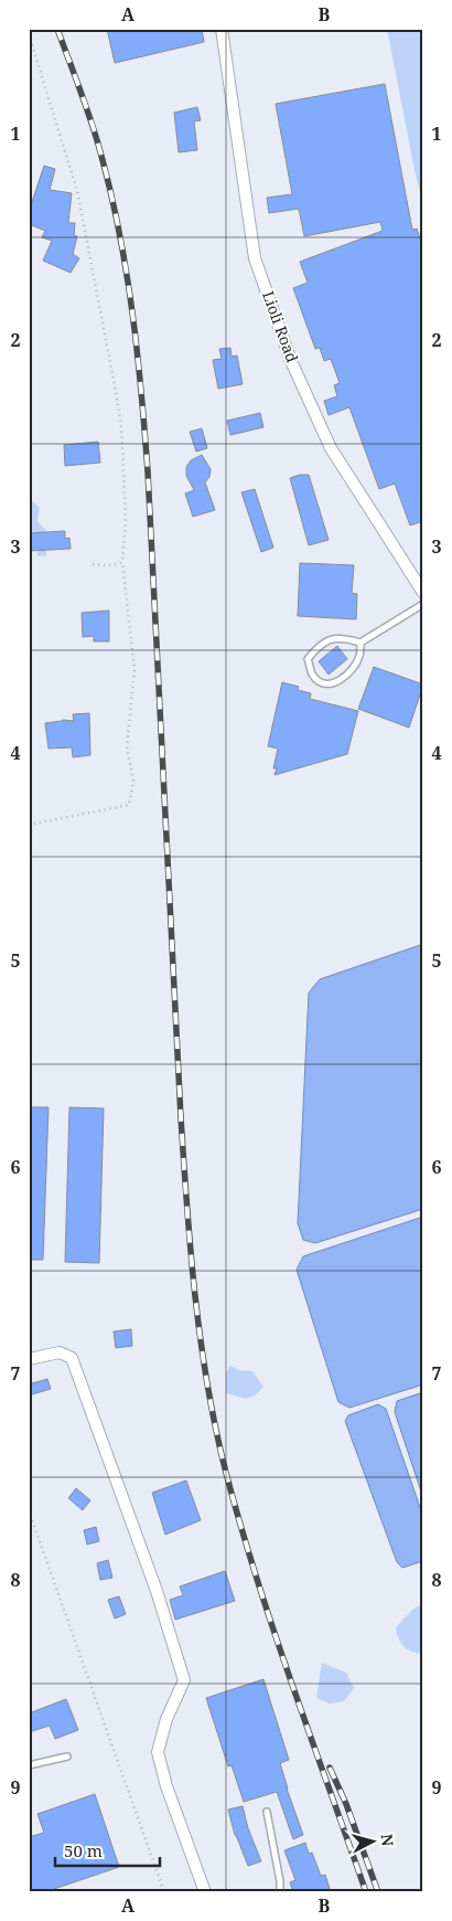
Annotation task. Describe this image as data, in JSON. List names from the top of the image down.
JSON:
{
  "streets": {
    "street": ["Lioli Road"]
  },
  "scale_bar": "50 m",
  "north": "right",
  "grid": {
    "columns": ["A", "B"],
    "rows": [
      "1",
      "2",
      "3",
      "4",
      "5",
      "6",
      "7",
      "8",
      "9"
    ]
  }
}
